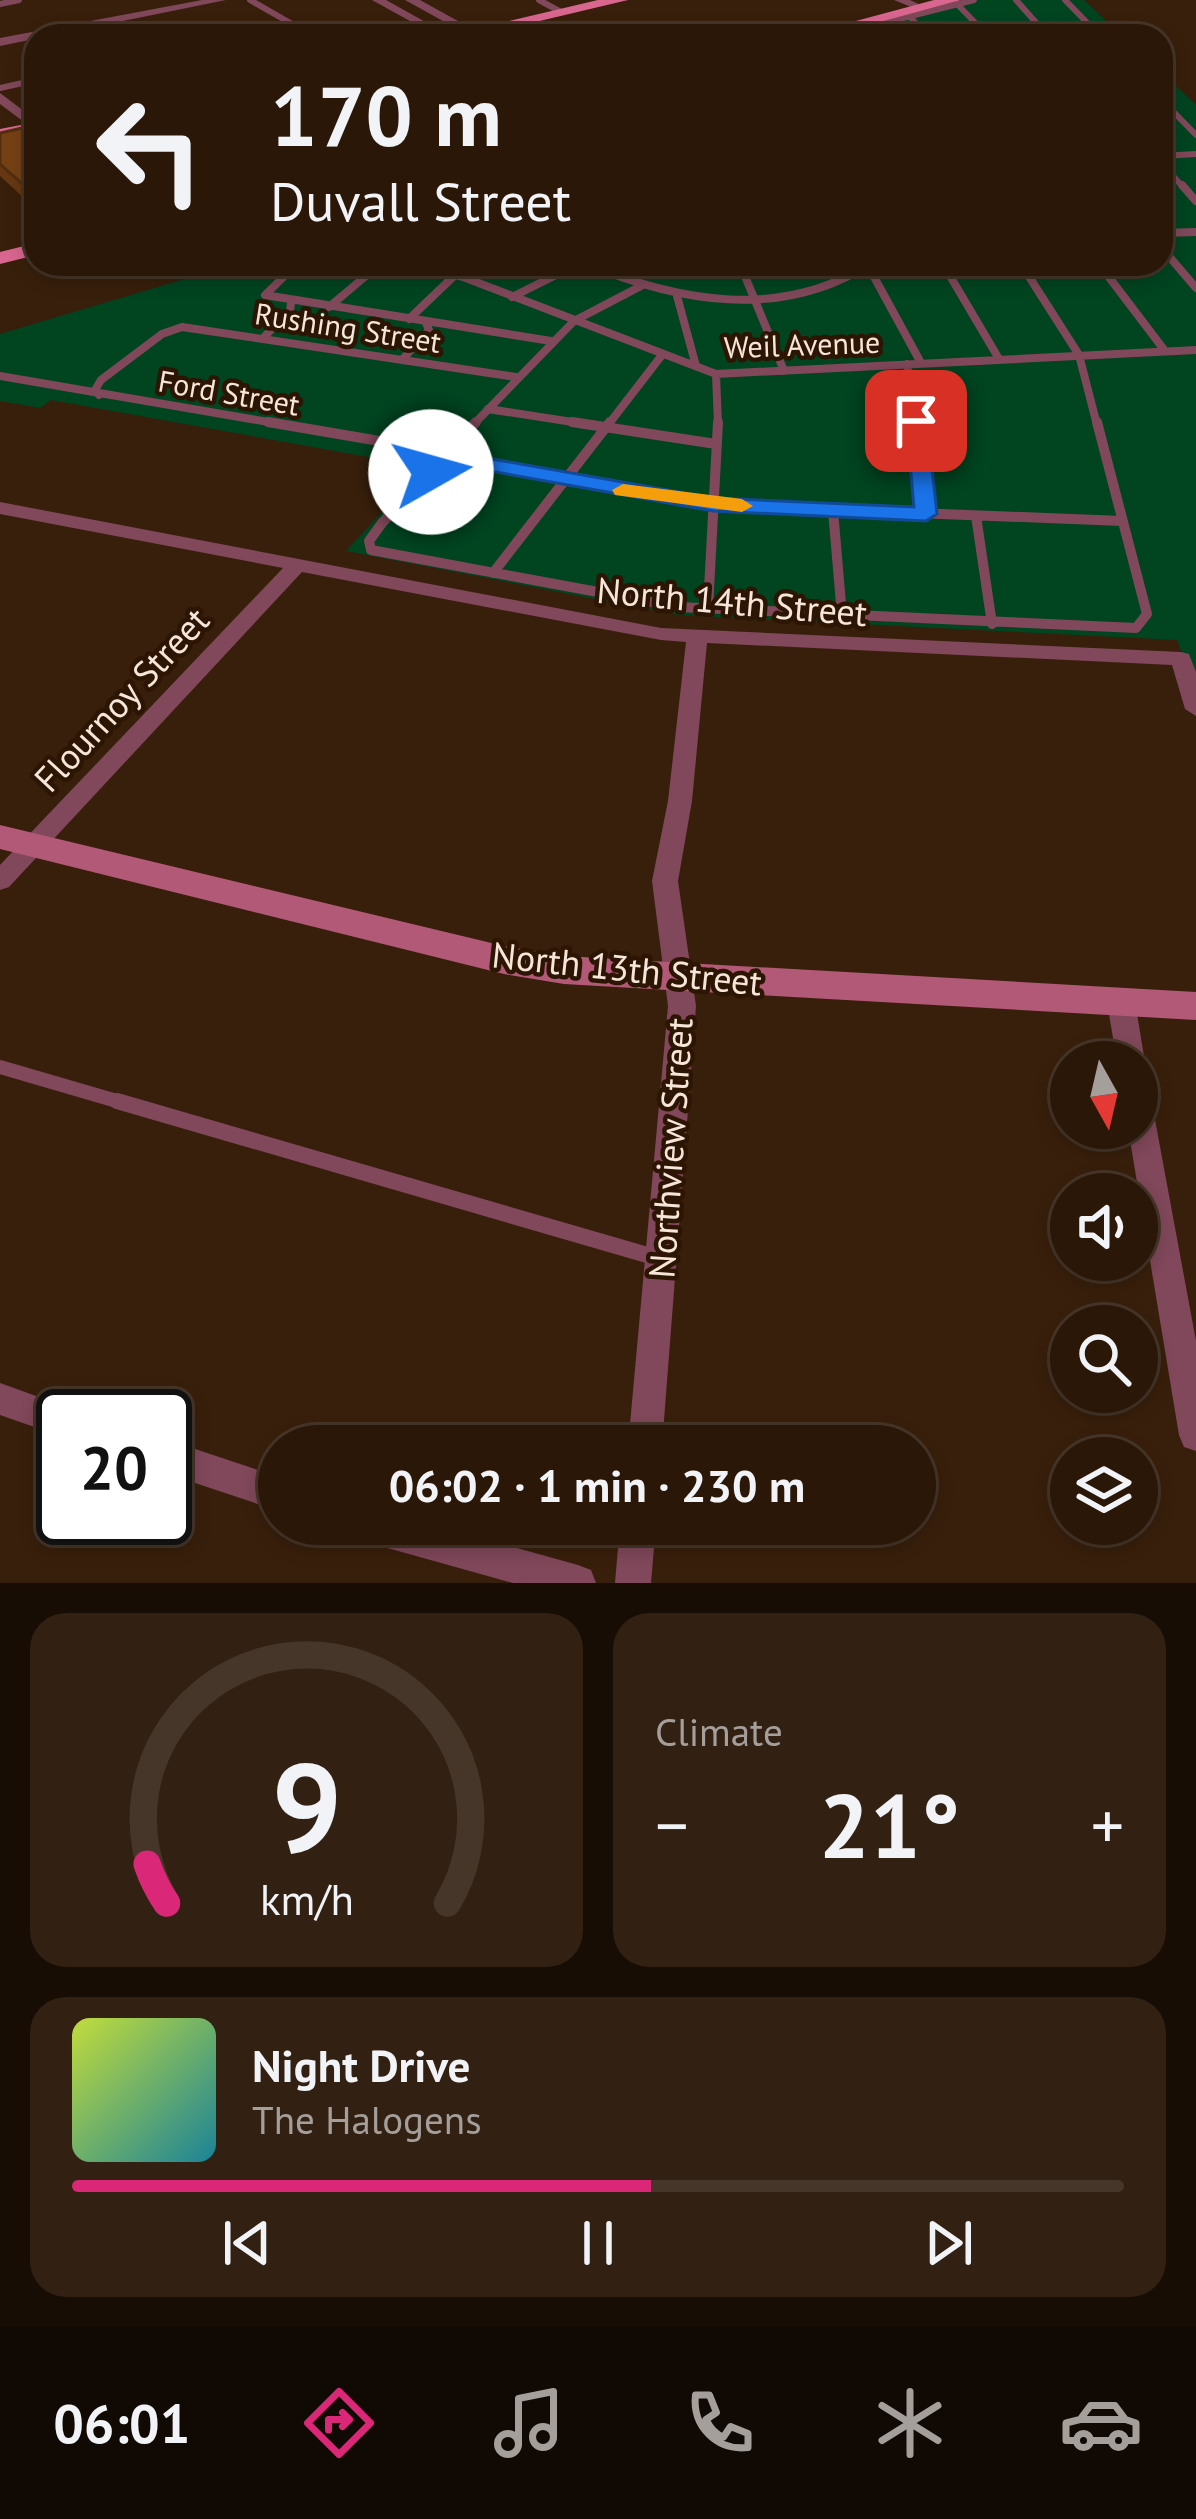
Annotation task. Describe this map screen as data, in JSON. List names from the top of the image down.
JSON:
{
  "streets": {
    "main road": ["North 13th Street"],
    "street": ["North 14th Street", "Flournoy Street", "Northview Street"],
    "lane": ["Rushing Street", "Weil Avenue", "Ford Street"]
  },
  "crossings": [
    ["Rushing Street", "Ford Street"],
    ["North 14th Street", "Flournoy Street"],
    ["North 14th Street", "Northview Street"],
    ["Flournoy Street", "North 13th Street"],
    ["North 13th Street", "Northview Street"]
  ],
  "north": "bottom",
  "page": {
    "turn": ["170 m", "Duvall Street"],
    "limit": "20",
    "trip": "06:02 · 1 min · 230 m",
    "tile": "Climate",
    "heat": ["−", "21°", "+"],
    "song": ["Night Drive", "The Halogens"],
    "tabs": "06:01",
    "gauge": ["9", "km/h"]
  }
}
